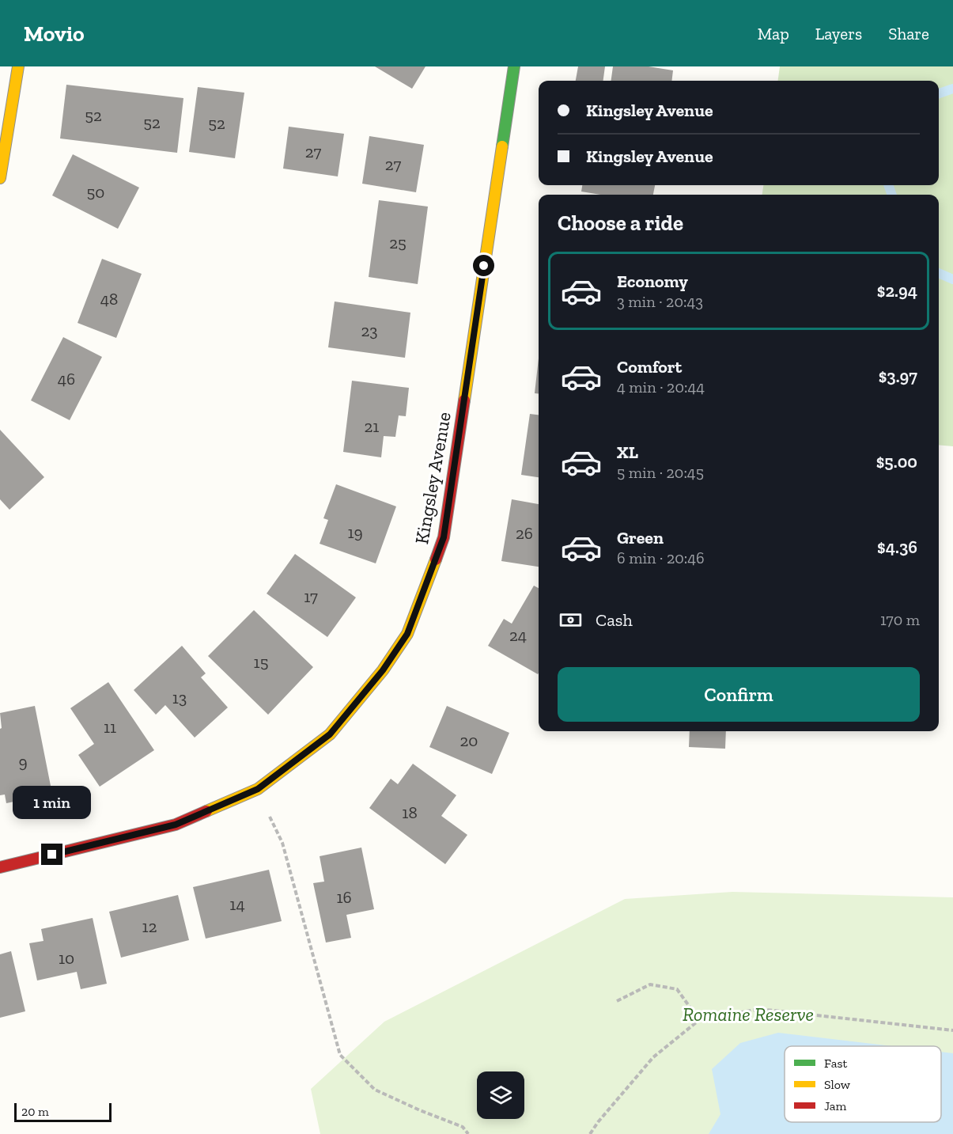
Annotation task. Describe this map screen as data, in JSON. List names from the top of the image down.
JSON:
{
  "streets": {
    "street": ["Kingsley Avenue"]
  },
  "parks": ["Romaine Reserve"],
  "house_numbers": [
    "52",
    "52",
    "52",
    "27",
    "27",
    "50",
    "25",
    "48",
    "23",
    "46",
    "21",
    "19",
    "26",
    "17",
    "24",
    "15",
    "13",
    "11",
    "20",
    "9",
    "18",
    "16",
    "14",
    "12",
    "10"
  ],
  "legend": ["Fast", "Slow", "Jam"],
  "scale_bar": "20 m",
  "page": {
    "header": "Movio",
    "nav": ["Map", "Layers", "Share"],
    "banner": ["Kingsley Avenue", "Kingsley Avenue"],
    "heading": "Choose a ride",
    "list": [
      {
        "name": "Economy",
        "note": "3 min · 20:43",
        "value": "$2.94"
      },
      {
        "name": "Comfort",
        "note": "4 min · 20:44",
        "value": "$3.97"
      },
      {
        "name": "XL",
        "note": "5 min · 20:45",
        "value": "$5.00"
      },
      {
        "name": "Green",
        "note": "6 min · 20:46",
        "value": "$4.36"
      }
    ],
    "pay": ["Cash", "170 m"],
    "buttons": "Confirm",
    "bubble": "1 min",
    "scale": "20 m"
  }
}
